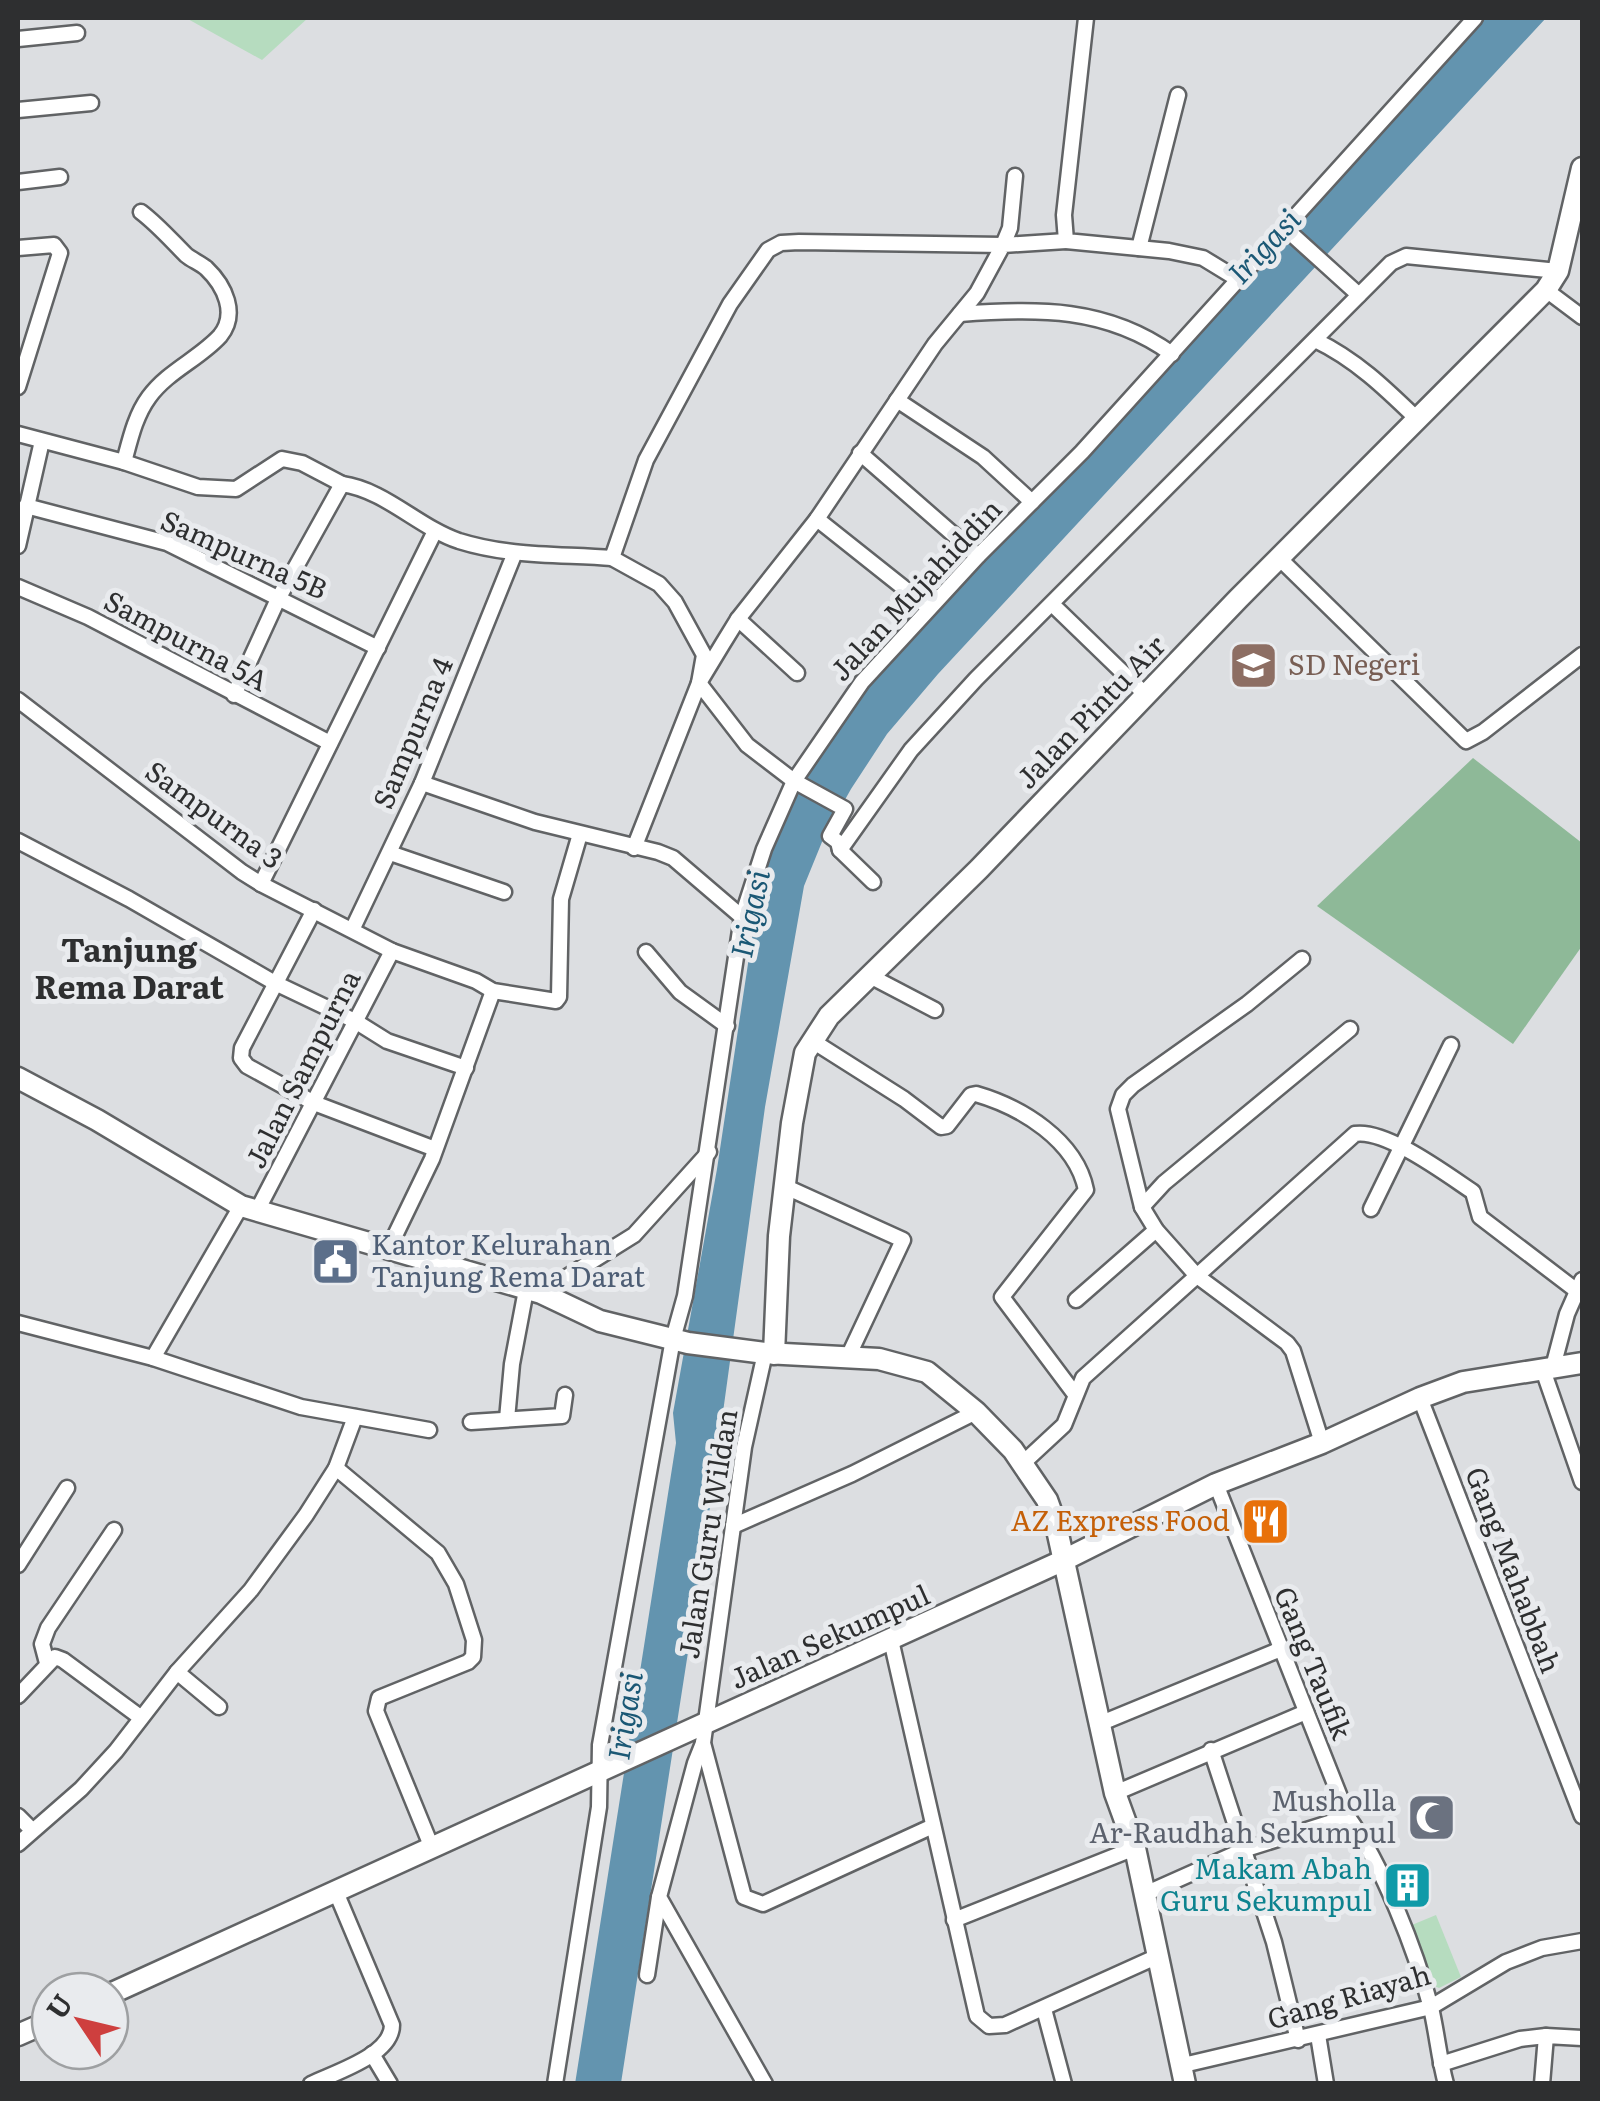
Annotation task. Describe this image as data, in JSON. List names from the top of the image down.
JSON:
{
  "streets": {
    "street": [
      "Sampurna 5B",
      "Jalan Mujahiddin",
      "Sampurna 5A",
      "Jalan Pintu Air",
      "Sampurna 4",
      "Sampurna 3",
      "Jalan Sampurna",
      "Jalan Guru Wildan",
      "Gang Mahabbah",
      "Jalan Sekumpul",
      "Gang Taufik",
      "Gang Riayah"
    ]
  },
  "crossings": [
    ["Jalan Mujahiddin", "Jalan Sekumpul"],
    ["Jalan Pintu Air", "Jalan Guru Wildan"],
    ["Sampurna 4", "Sampurna 3"],
    ["Sampurna 3", "Jalan Sampurna"],
    ["Jalan Guru Wildan", "Jalan Sekumpul"],
    ["Gang Mahabbah", "Jalan Sekumpul"],
    ["Jalan Sekumpul", "Gang Taufik"],
    ["Gang Taufik", "Gang Riayah"]
  ],
  "districts": ["Tanjung Rema Darat"],
  "water": ["Irigasi"],
  "places": {
    "school or university": ["SD Negeri"],
    "public building": ["Kantor Kelurahan Tanjung Rema Darat"],
    "restaurant": ["AZ Express Food"],
    "mosque": ["Musholla Ar-Raudhah Sekumpul"],
    "building": ["Makam Abah Guru Sekumpul"]
  },
  "north": "top left"
}
